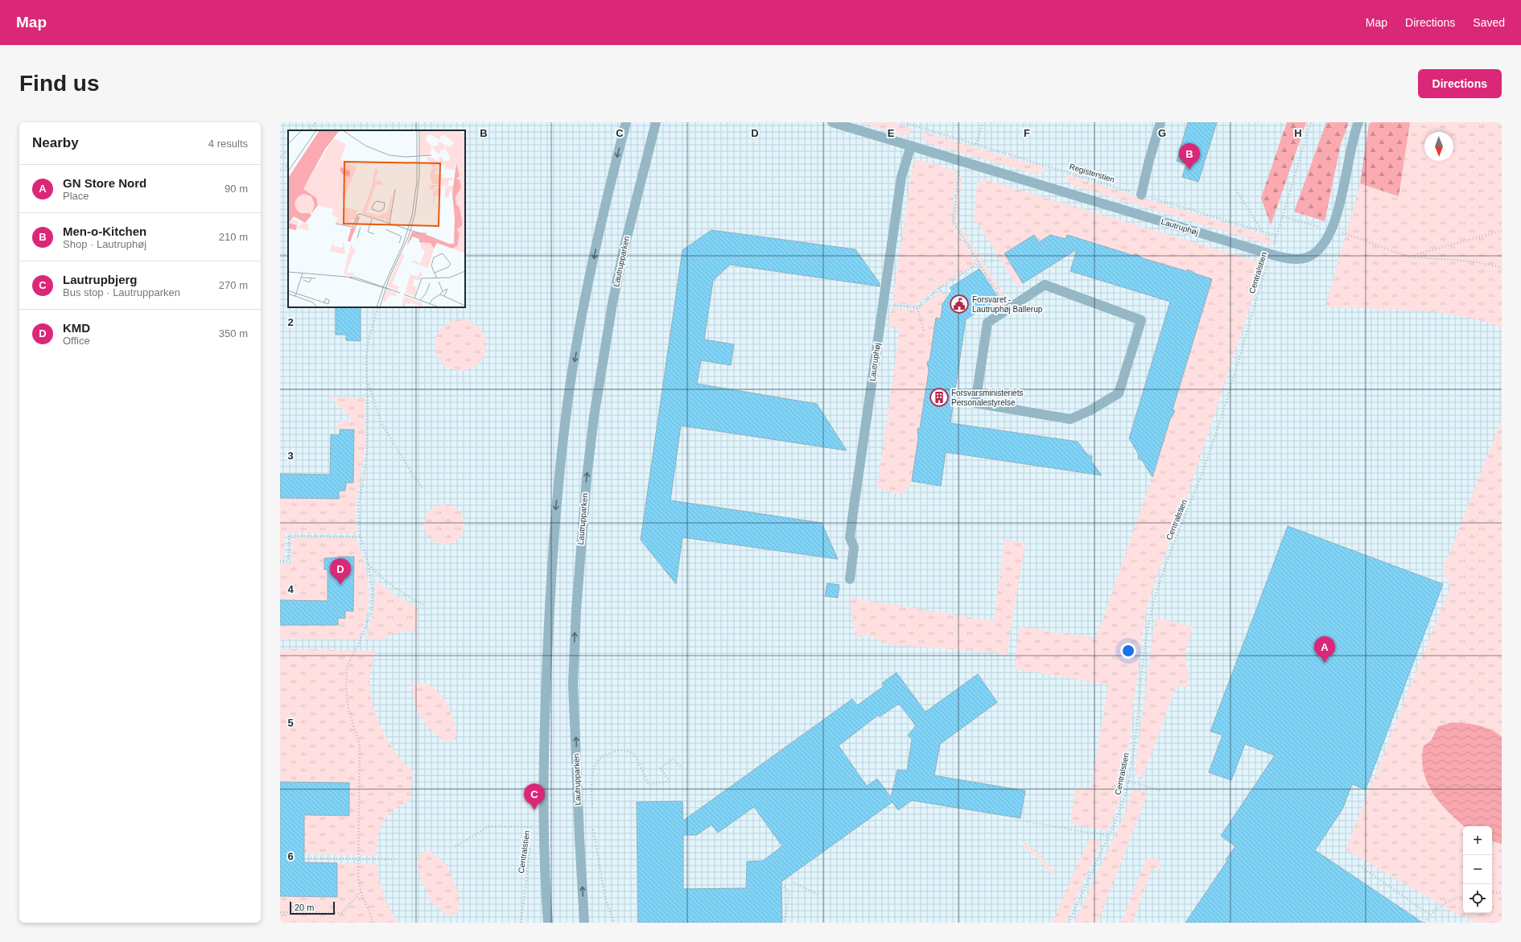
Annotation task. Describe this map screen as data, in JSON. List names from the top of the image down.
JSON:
{
  "streets": {
    "street": ["Lautruphøj", "Lautrupparken"],
    "path": ["Registerstien", "Centralstien"]
  },
  "crossings": [
    ["Registerstien", "Centralstien"],
    ["Lautruphøj", "Centralstien"]
  ],
  "places": {
    "public building": ["Forsvaret - Lautruphøj Ballerup"],
    "building": ["Forsvarsministeriets Personalestyrelse"]
  },
  "scale_bar": "20 m",
  "north": "bottom",
  "page": {
    "header": "Map",
    "nav": ["Map", "Directions", "Saved"],
    "buttons": "Directions",
    "title": "Find us",
    "heading": ["Nearby", "4 results"],
    "pins": [
      "B",
      "D",
      "A",
      "C"
    ],
    "list": [
      {
        "mark": "A",
        "name": "GN Store Nord",
        "note": "Place",
        "value": "90 m"
      },
      {
        "mark": "B",
        "name": "Men-o-Kitchen",
        "note": "Shop · Lautruphøj",
        "value": "210 m"
      },
      {
        "mark": "C",
        "name": "Lautrupbjerg",
        "note": "Bus stop · Lautrupparken",
        "value": "270 m"
      },
      {
        "mark": "D",
        "name": "KMD",
        "note": "Office",
        "value": "350 m"
      }
    ],
    "map_buttons": ["+", "−"],
    "scale": "20 m"
  },
  "grid": {
    "columns": [
      "B",
      "C",
      "D",
      "E",
      "F",
      "G",
      "H"
    ],
    "rows": [
      "2",
      "3",
      "4",
      "5",
      "6"
    ]
  }
}
